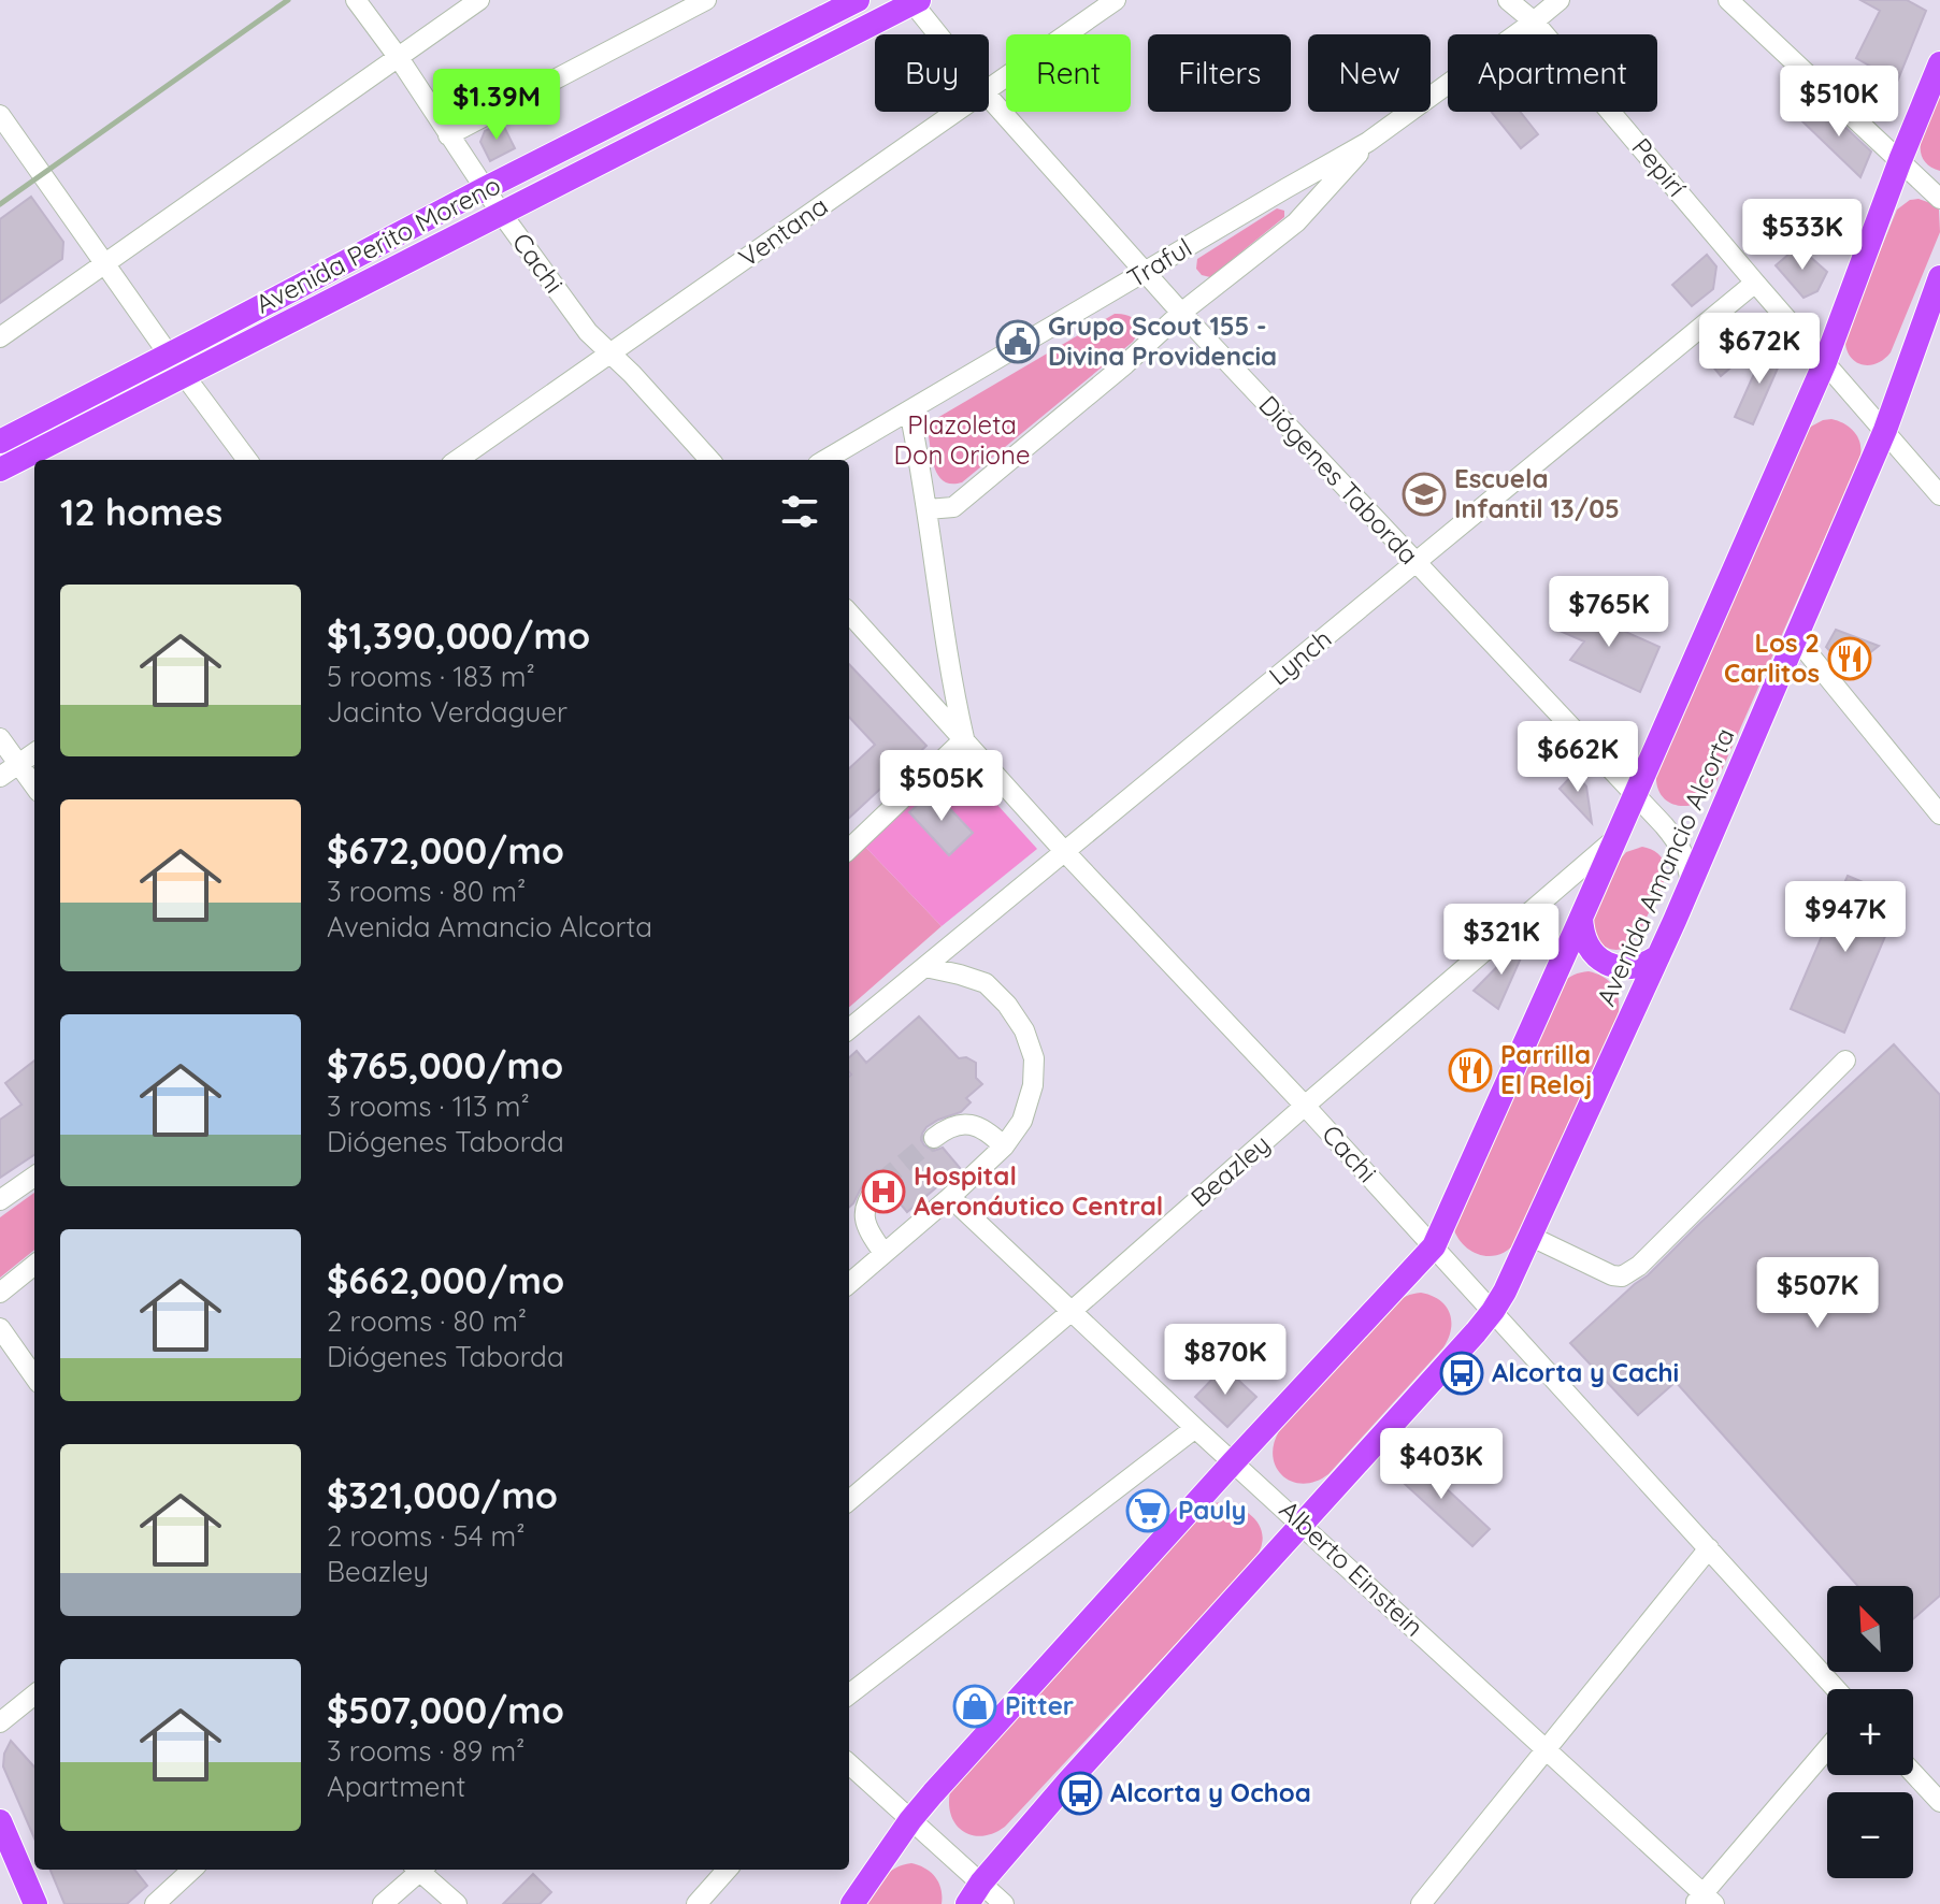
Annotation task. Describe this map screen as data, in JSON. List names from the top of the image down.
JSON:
{
  "streets": {
    "main road": ["Avenida Perito Moreno", "Avenida Amancio Alcorta"],
    "street": [
      "Pepirí",
      "Ventana",
      "Cachi",
      "Traful",
      "Diógenes Taborda",
      "Lynch",
      "Beazley",
      "Alberto Einstein"
    ]
  },
  "crossings": [
    ["Pepirí", "Traful"],
    ["Pepirí", "Lynch"],
    ["Pepirí", "Avenida Amancio Alcorta"],
    ["Ventana", "Cachi"],
    ["Avenida Perito Moreno", "Cachi"],
    ["Avenida Perito Moreno", "Diógenes Taborda"],
    ["Cachi", "Lynch"],
    ["Cachi", "Avenida Amancio Alcorta"],
    ["Cachi", "Beazley"],
    ["Traful", "Diógenes Taborda"],
    ["Diógenes Taborda", "Lynch"],
    ["Diógenes Taborda", "Avenida Amancio Alcorta"],
    ["Avenida Amancio Alcorta", "Alberto Einstein"],
    ["Beazley", "Alberto Einstein"]
  ],
  "parks": ["Plazoleta Don Orione"],
  "places": {
    "public building": ["Grupo Scout 155 - Divina Providencia"],
    "school or university": ["Escuela Infantil 13/05"],
    "restaurant": ["Los 2 Carlitos", "Parrilla El Reloj"],
    "hospital": ["Hospital Aeronáutico Central"],
    "bus stop": ["Alcorta y Cachi", "Alcorta y Ochoa"],
    "supermarket": ["Pauly"],
    "shop": ["Pitter"]
  },
  "north": "top left",
  "page": {
    "chip": [
      "Buy",
      "Rent",
      "Filters",
      "New",
      "Apartment"
    ],
    "price": [
      "$510K",
      "$1.39M",
      "$533K",
      "$672K",
      "$765K",
      "$662K",
      "$505K",
      "$947K",
      "$321K",
      "$507K",
      "$870K",
      "$403K"
    ],
    "heading": "12 homes",
    "list": [
      {
        "name": "$1,390,000/mo",
        "note": "5 rooms · 183 m² · Jacinto Verdaguer"
      },
      {
        "name": "$672,000/mo",
        "note": "3 rooms · 80 m² · Avenida Amancio Alcorta"
      },
      {
        "name": "$765,000/mo",
        "note": "3 rooms · 113 m² · Diógenes Taborda"
      },
      {
        "name": "$662,000/mo",
        "note": "2 rooms · 80 m² · Diógenes Taborda"
      },
      {
        "name": "$321,000/mo",
        "note": "2 rooms · 54 m² · Beazley"
      },
      {
        "name": "$507,000/mo",
        "note": "3 rooms · 89 m² · Apartment"
      }
    ],
    "map_buttons": ["+", "−"]
  }
}
